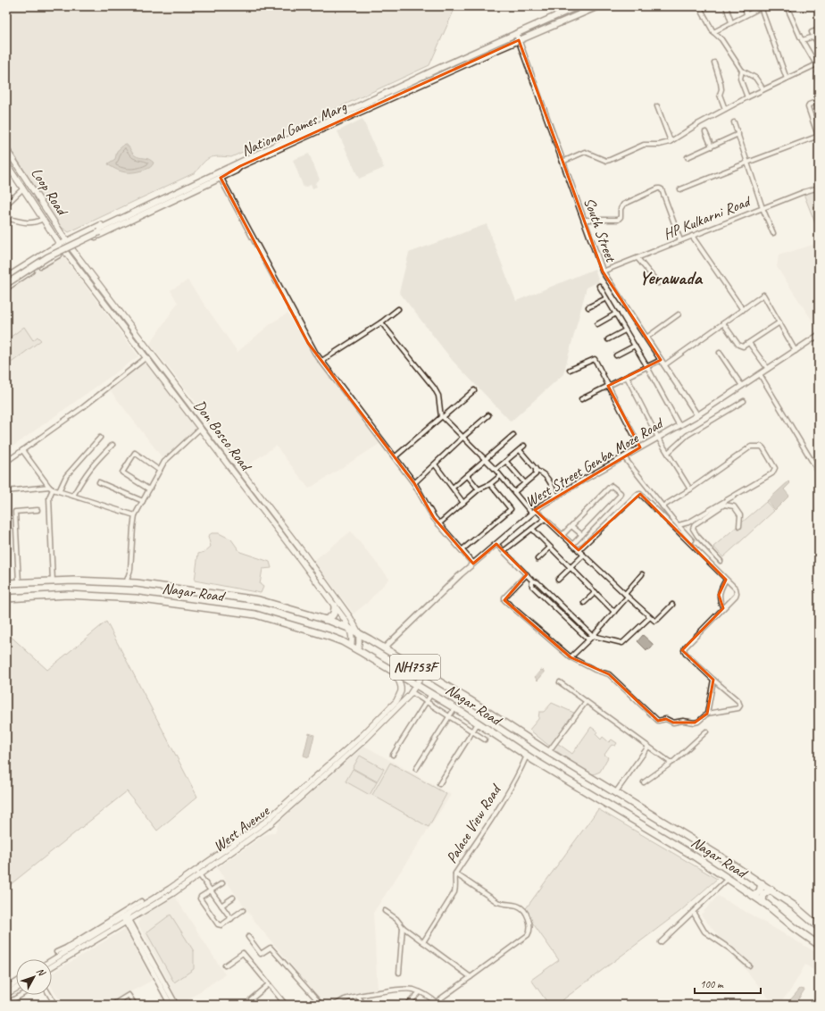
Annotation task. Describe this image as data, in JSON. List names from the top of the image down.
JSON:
{
  "streets": {
    "highway": ["Nagar Road", "NH753F"],
    "main road": [
      "National Games Marg",
      "Loop Road",
      "Don Bosco Road",
      "West Avenue"
    ],
    "street": [
      "HP Kulkarni Road",
      "South Street",
      "West Street Genba Moze Road",
      "Palace View Road"
    ]
  },
  "crossings": [
    ["National Games Marg", "Loop Road"],
    ["National Games Marg", "South Street"],
    ["National Games Marg", "Don Bosco Road"],
    ["Loop Road", "Don Bosco Road"],
    ["HP Kulkarni Road", "South Street"],
    ["South Street", "West Street Genba Moze Road"],
    ["Don Bosco Road", "Nagar Road"],
    ["West Street Genba Moze Road", "Nagar Road"],
    ["Nagar Road", "Palace View Road"],
    ["Nagar Road", "West Avenue"]
  ],
  "districts": ["Yerawada"],
  "scale_bar": "100 m",
  "north": "top right"
}
